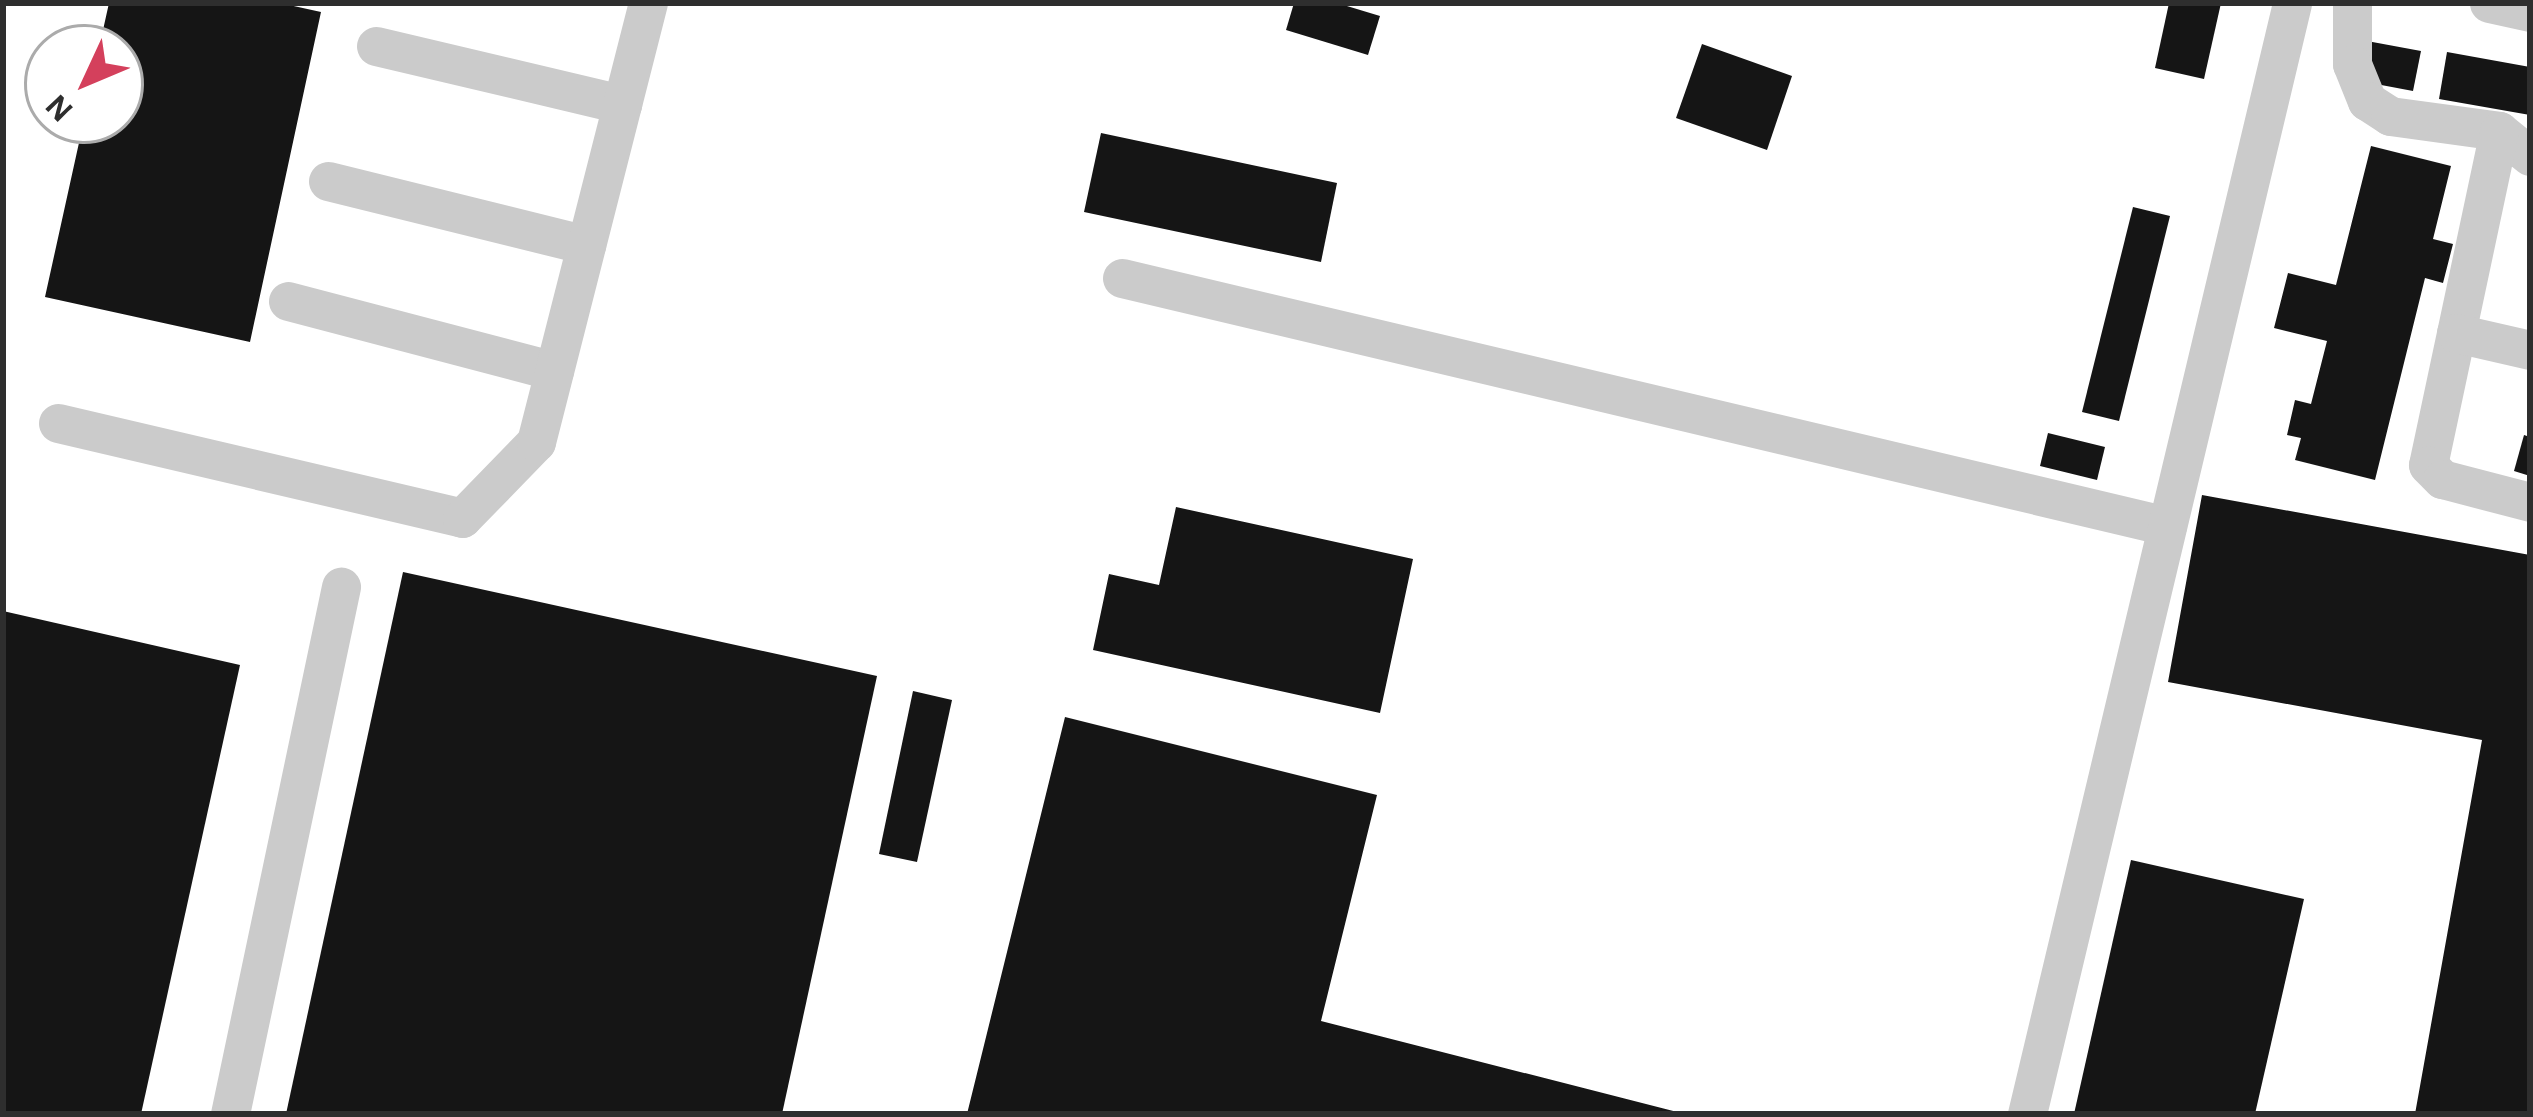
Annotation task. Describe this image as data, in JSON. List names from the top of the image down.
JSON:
{
  "north": "bottom left"
}
